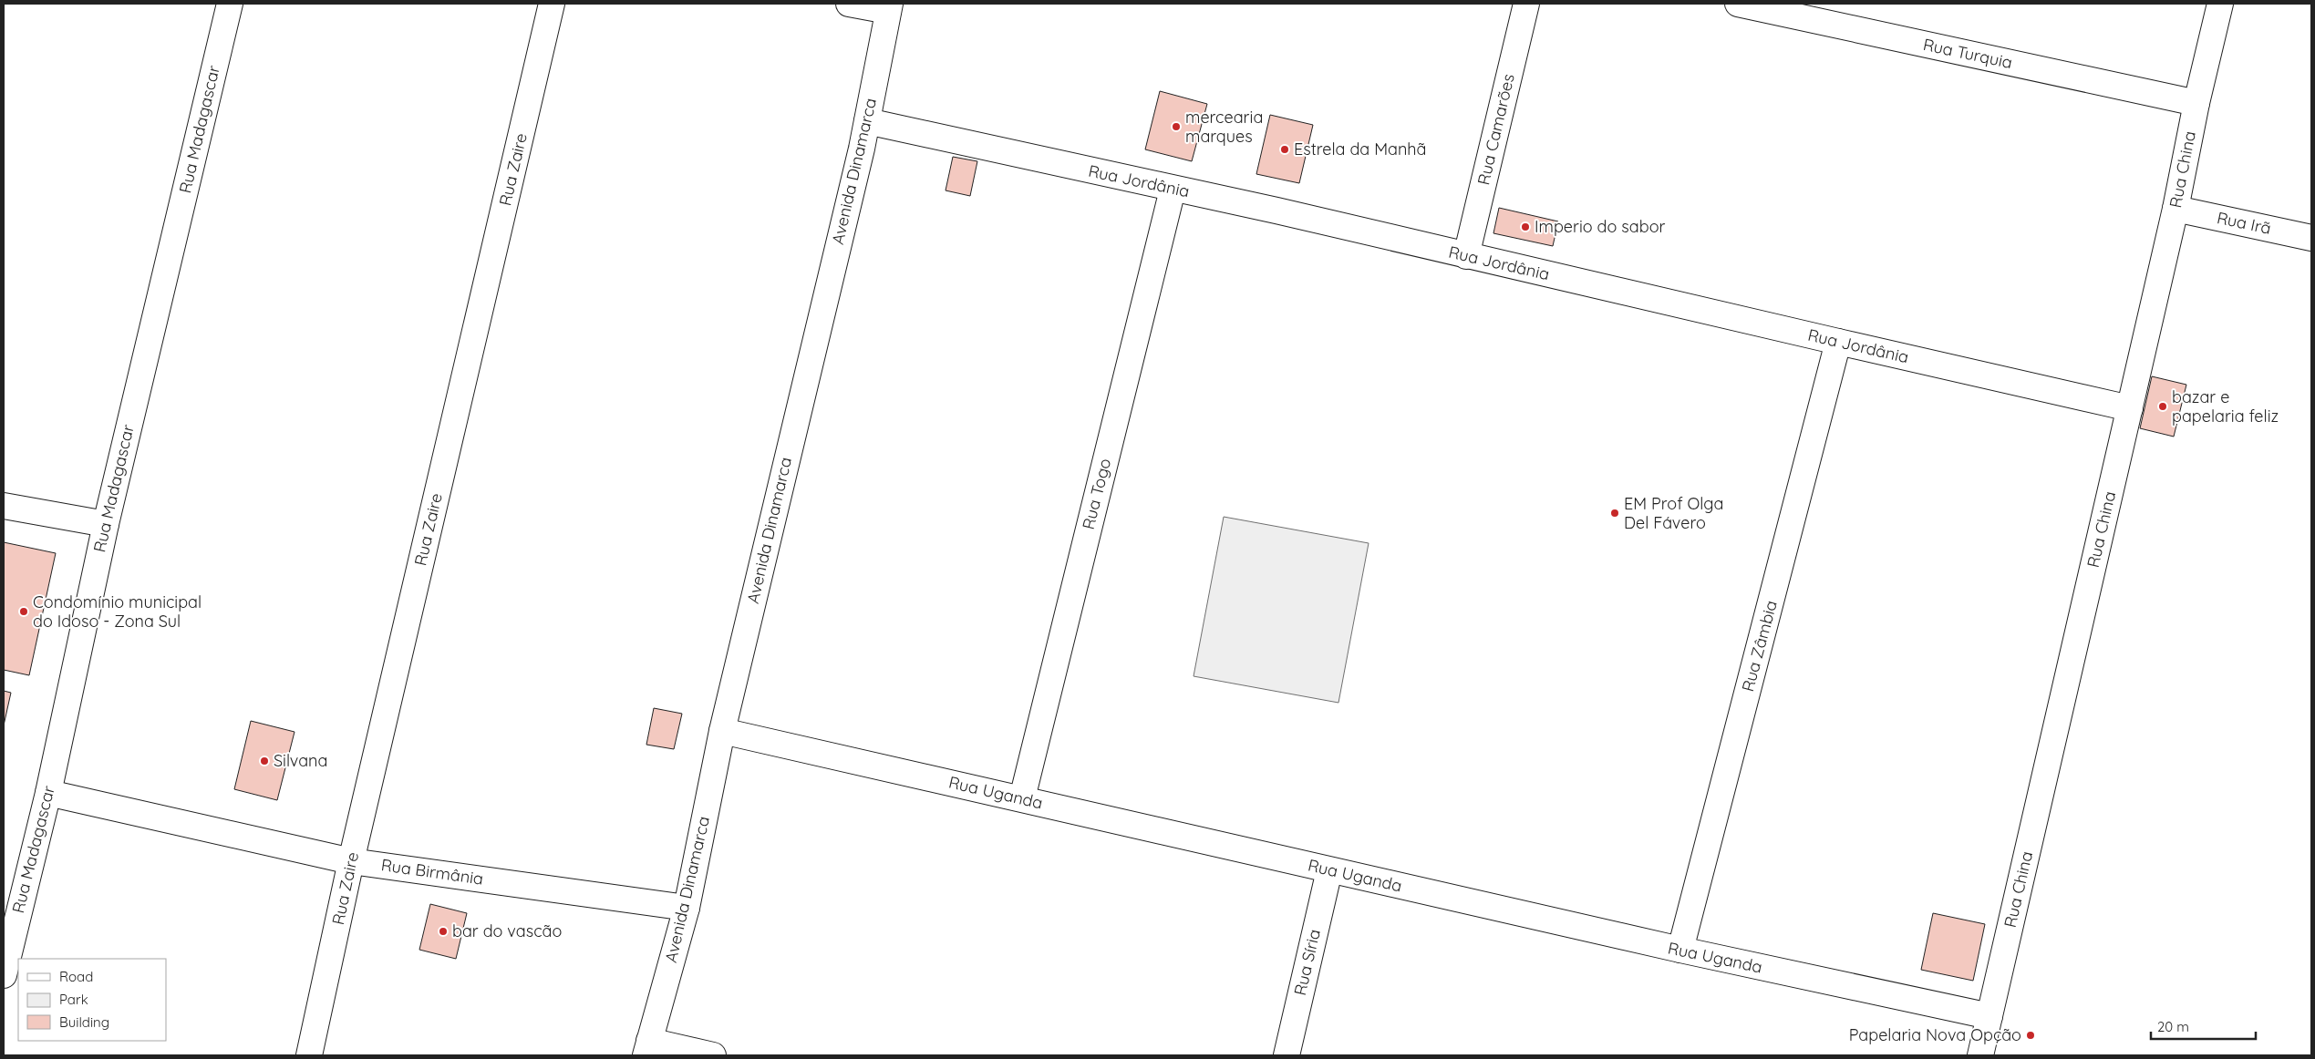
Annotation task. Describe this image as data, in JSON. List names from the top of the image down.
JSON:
{
  "streets": {
    "street": [
      "Rua Turquia",
      "Rua Madagascar",
      "Rua Camarões",
      "Rua Zaire",
      "Rua China",
      "Avenida Dinamarca",
      "Rua Jordânia",
      "Rua Irã",
      "Rua Togo",
      "Rua Zâmbia",
      "Rua Uganda",
      "Rua Birmânia",
      "Rua Síria"
    ]
  },
  "crossings": [
    ["Rua Turquia", "Rua China"],
    ["Rua Madagascar", "Rua Birmânia"],
    ["Rua Camarões", "Rua Jordânia"],
    ["Rua Zaire", "Rua Birmânia"],
    ["Rua China", "Rua Jordânia"],
    ["Rua China", "Rua Irã"],
    ["Rua China", "Rua Uganda"],
    ["Avenida Dinamarca", "Rua Jordânia"],
    ["Avenida Dinamarca", "Rua Uganda"],
    ["Avenida Dinamarca", "Rua Birmânia"],
    ["Rua Jordânia", "Rua Togo"],
    ["Rua Jordânia", "Rua Zâmbia"],
    ["Rua Togo", "Rua Uganda"],
    ["Rua Zâmbia", "Rua Uganda"],
    ["Rua Uganda", "Rua Síria"]
  ],
  "places": [
    "mercearia marques",
    "Estrela da Manhã",
    "Imperio do sabor",
    "bazar e papelaria feliz",
    "EM Prof Olga Del Fávero",
    "Condomínio municipal do Idoso - Zona Sul",
    "Silvana",
    "bar do vascão",
    "Papelaria Nova Opção"
  ],
  "legend": ["Road", "Park", "Building"],
  "scale_bar": "20 m"
}
